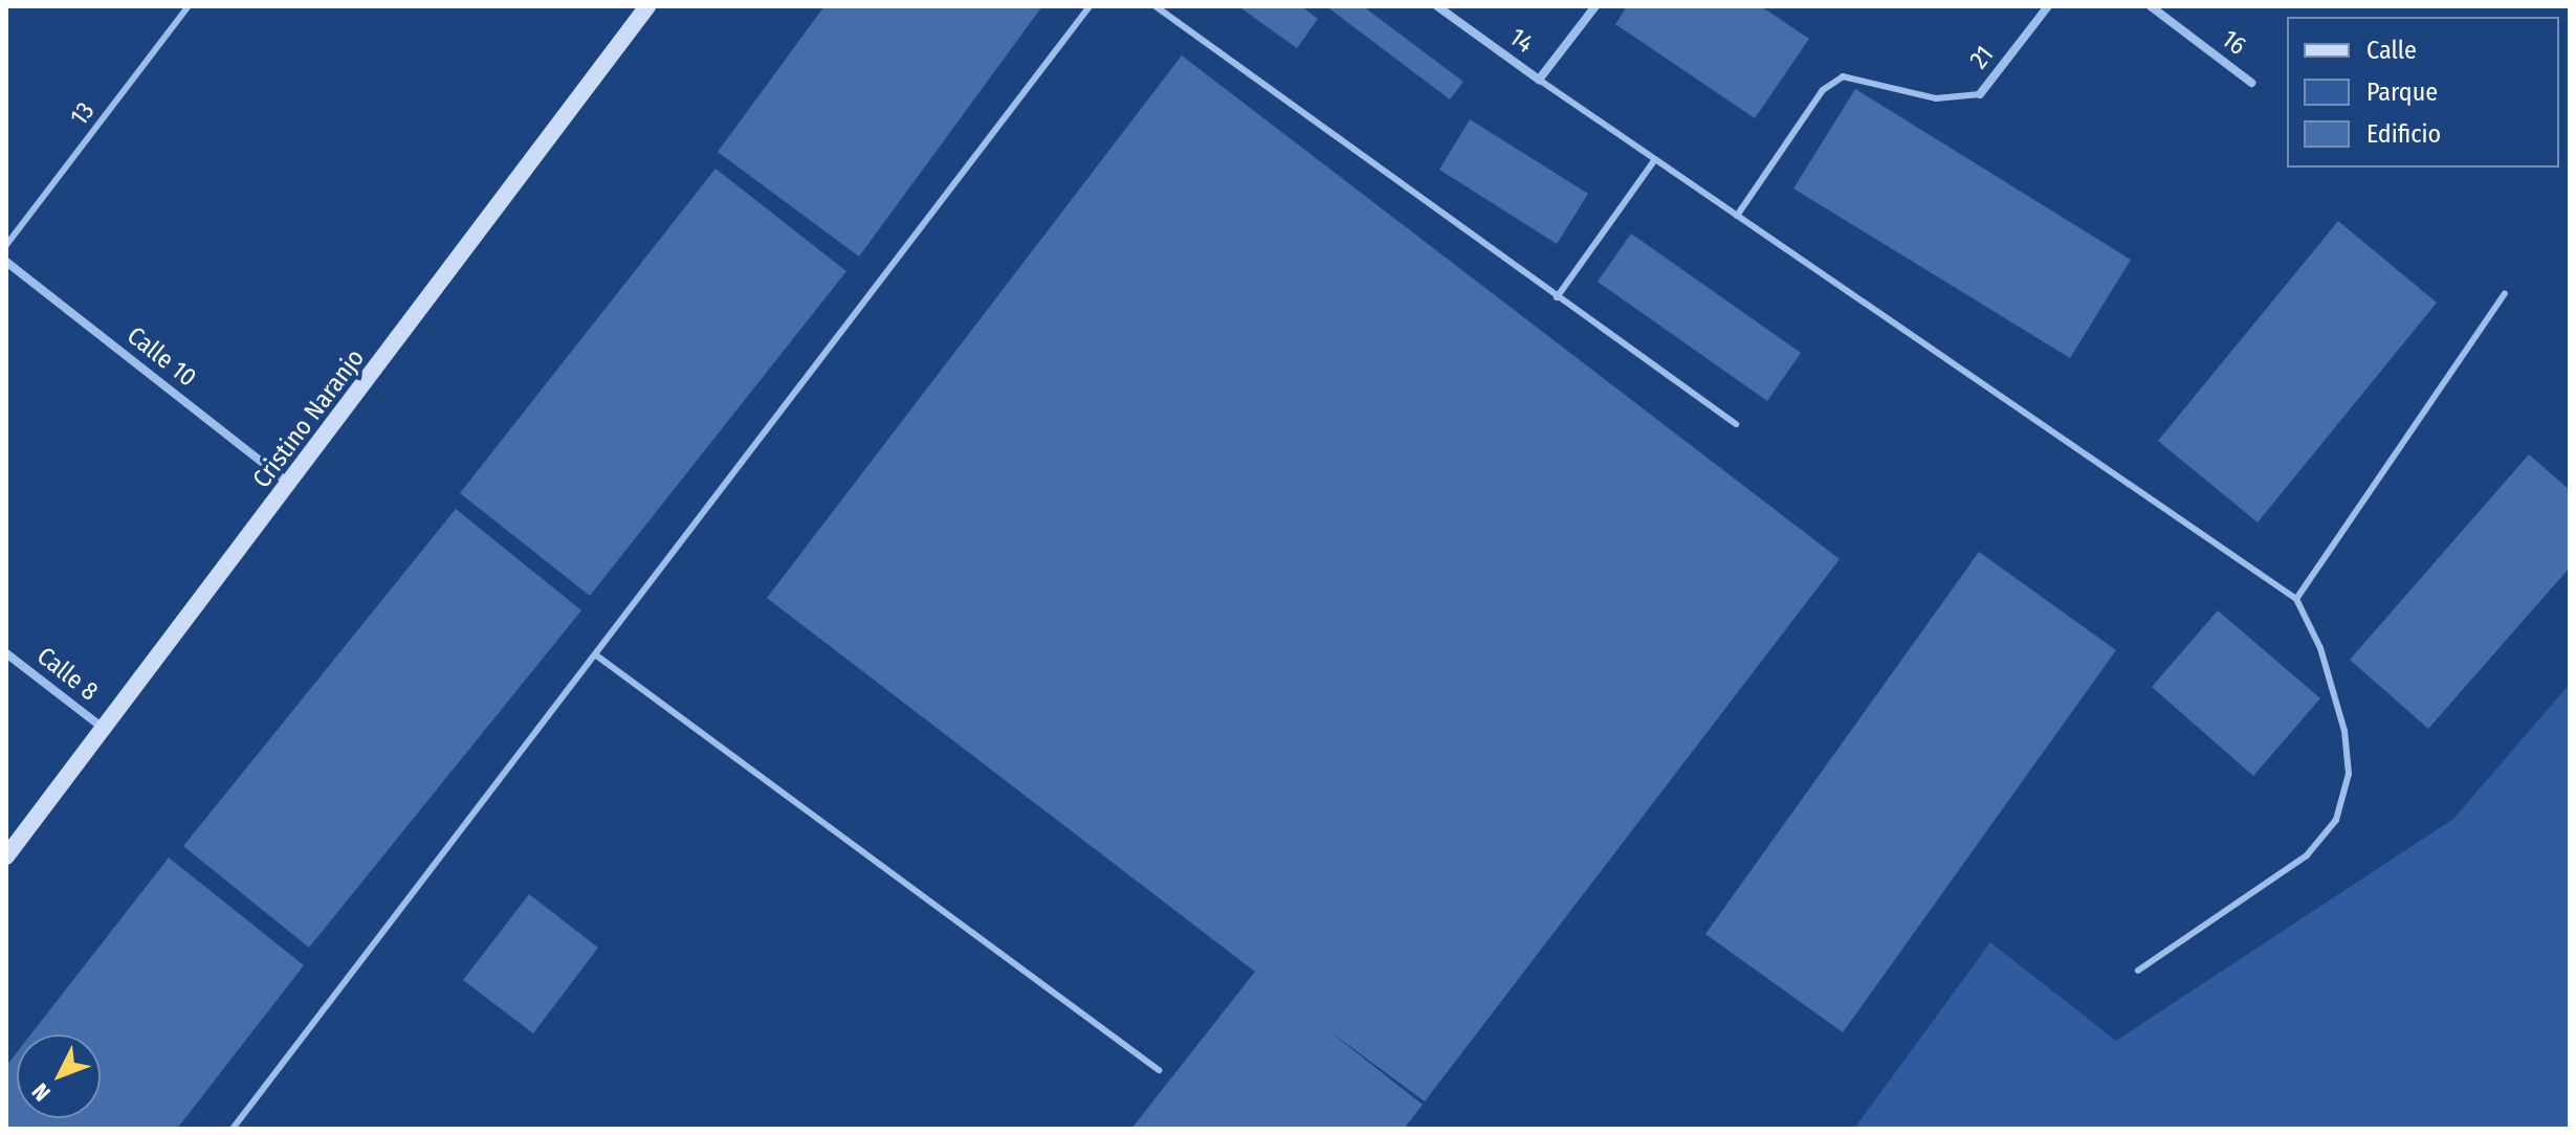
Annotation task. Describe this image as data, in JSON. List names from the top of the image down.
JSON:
{
  "streets": {
    "street": [
      "14",
      "16",
      "21",
      "Calle 10",
      "Cristino Naranjo",
      "Calle 8"
    ],
    "lane": ["13"]
  },
  "crossings": [
    ["Calle 10", "Cristino Naranjo"],
    ["Cristino Naranjo", "Calle 8"]
  ],
  "legend": ["Calle", "Parque", "Edificio"],
  "north": "bottom left"
}
